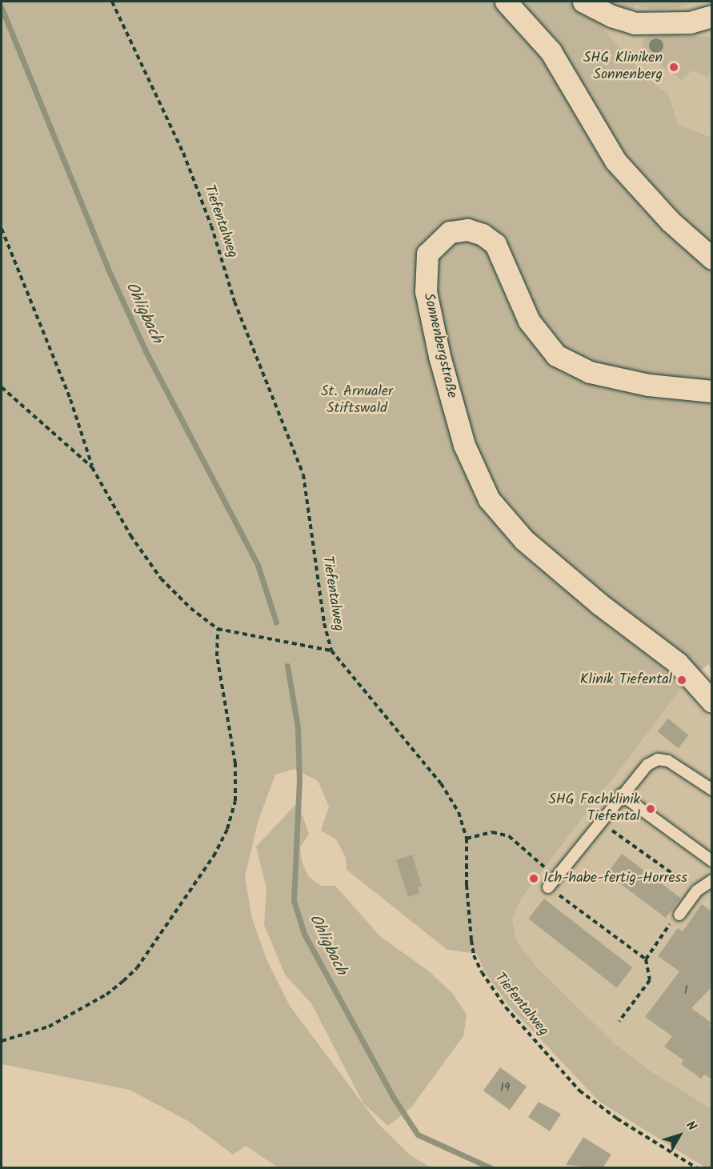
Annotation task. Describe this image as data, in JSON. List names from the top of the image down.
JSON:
{
  "streets": {
    "street": ["Sonnenbergstraße"],
    "path": ["Tiefentalweg"]
  },
  "water": ["Ohligbach"],
  "parks": ["St. Arnualer Stiftswald"],
  "places": [
    "SHG Kliniken Sonnenberg",
    "Klinik Tiefental",
    "SHG Fachklinik Tiefental",
    "Ich-habe-fertig-Horress"
  ],
  "house_numbers": ["1", "19"],
  "north": "top right"
}
